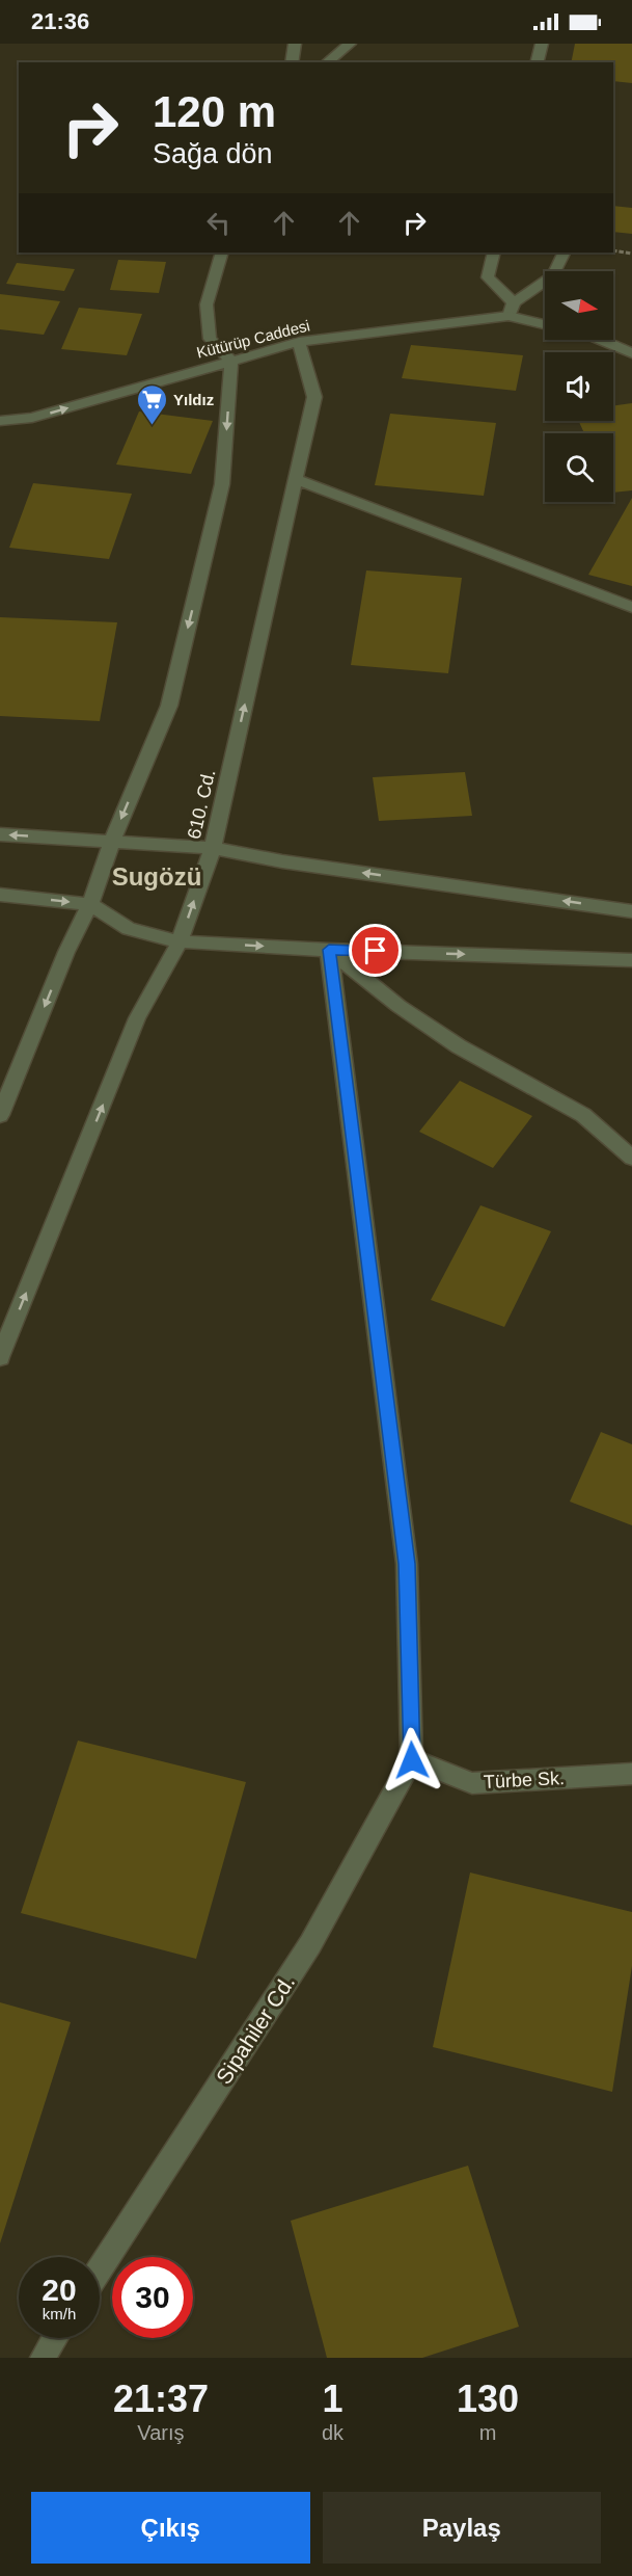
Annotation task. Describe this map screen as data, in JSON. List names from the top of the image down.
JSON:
{
  "streets": {
    "street": [
      "Kütürüp Caddesi",
      "610. Cd.",
      "Türbe Sk.",
      "Sipahiler Cd."
    ]
  },
  "crossings": [
    ["Kütürüp Caddesi", "610. Cd."],
    ["Türbe Sk.", "Sipahiler Cd."]
  ],
  "one_way": ["Kütürüp Caddesi"],
  "districts": ["Sugözü"],
  "places": {
    "supermarket": ["Yıldız"]
  },
  "north": "right",
  "page": {
    "status": "21:36",
    "turn": ["120 m", "Sağa dön"],
    "speed": "20 km/h",
    "limit": "30",
    "eta": [
      "21:37",
      "Varış",
      "1",
      "dk",
      "130",
      "m"
    ],
    "buttons": ["Çıkış", "Paylaş"]
  }
}
